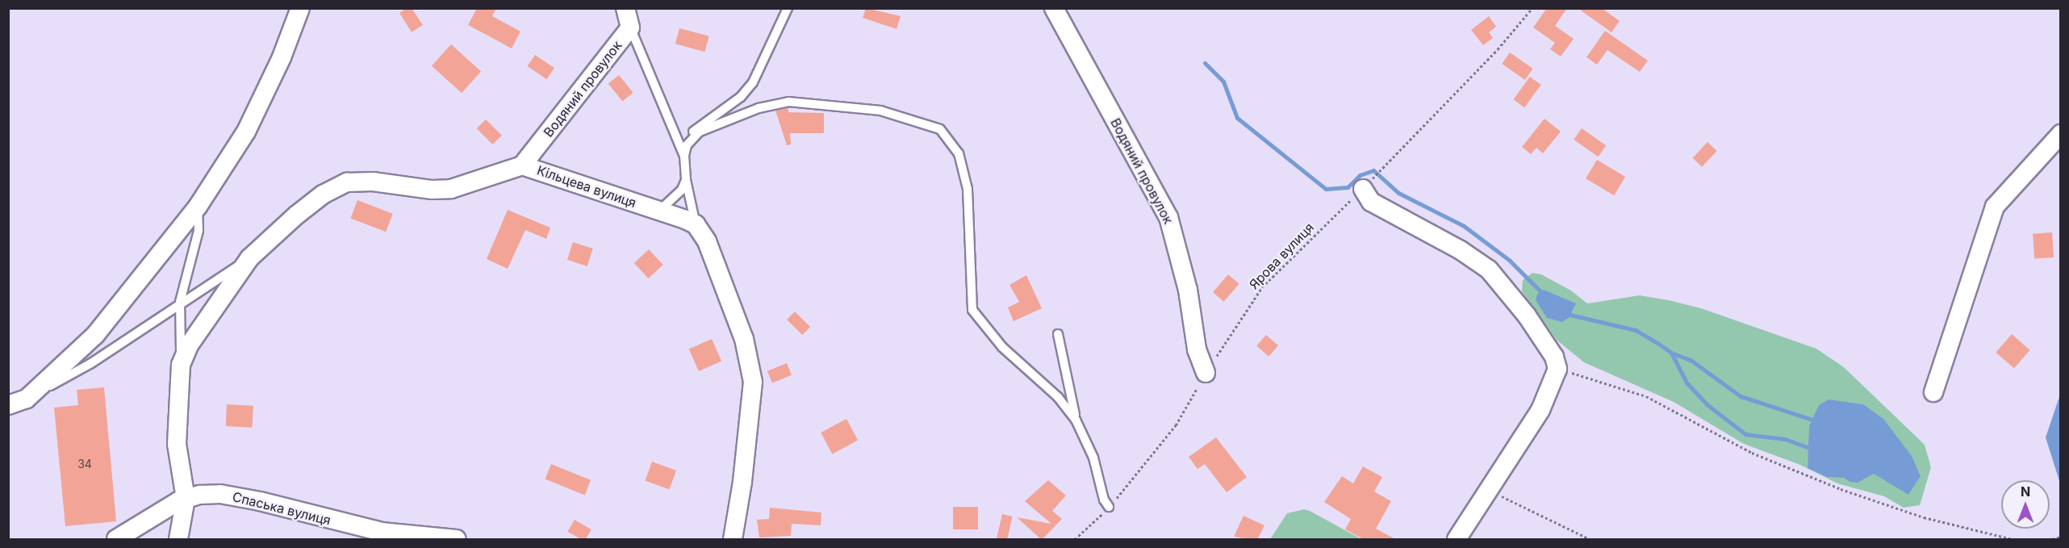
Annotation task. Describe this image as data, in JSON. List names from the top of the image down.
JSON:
{
  "streets": {
    "street": ["Водяний провулок", "Кільцева вулиця", "Спаська вулиця"],
    "path": ["Ярова вулиця"]
  },
  "crossings": [
    ["Водяний провулок", "Кільцева вулиця"],
    ["Водяний провулок", "Ярова вулиця"],
    ["Кільцева вулиця", "Спаська вулиця"]
  ],
  "house_numbers": ["34"],
  "north": "top"
}
